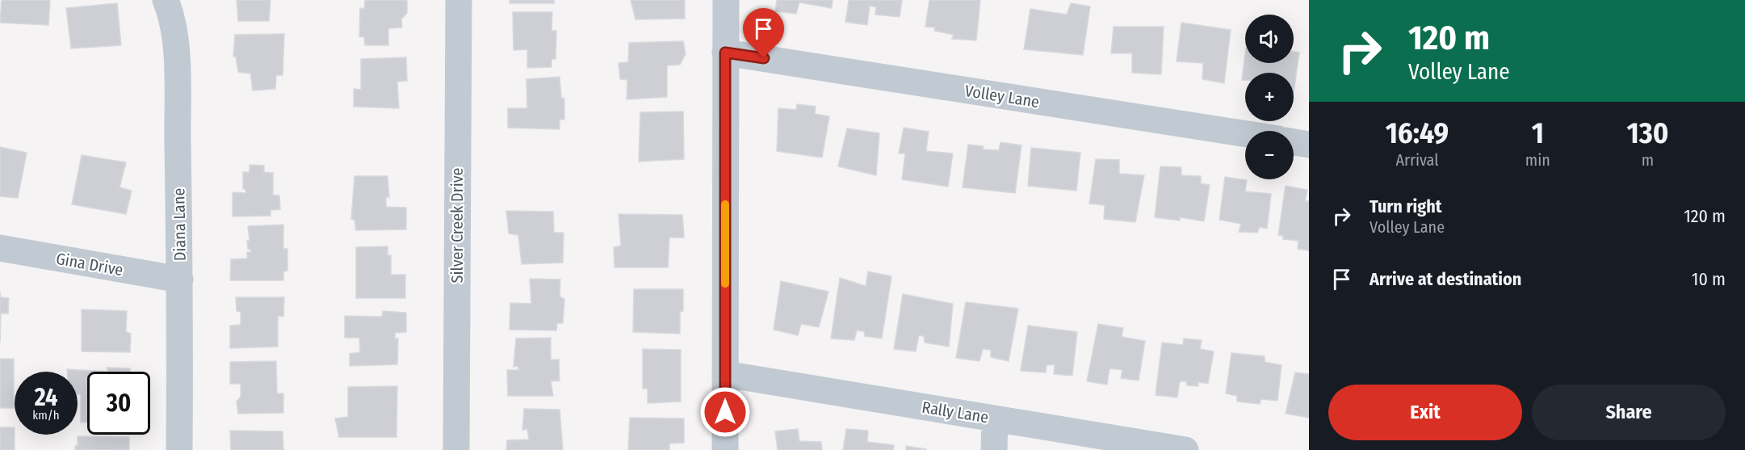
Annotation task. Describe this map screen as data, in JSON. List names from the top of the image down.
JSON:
{
  "streets": {
    "street": [
      "Volley Lane",
      "Diana Lane",
      "Silver Creek Drive",
      "Gina Drive",
      "Rally Lane"
    ]
  },
  "crossings": [
    ["Diana Lane", "Gina Drive"]
  ],
  "page": {
    "turn": ["120 m", "Volley Lane"],
    "map_buttons": ["+", "−"],
    "eta": [
      "16:49",
      "Arrival",
      "1",
      "min",
      "130",
      "m"
    ],
    "list": [
      {
        "name": "Turn right",
        "note": "Volley Lane",
        "value": "120 m"
      },
      {
        "name": "Arrive at destination",
        "value": "10 m"
      }
    ],
    "speed": "24 km/h",
    "limit": "30",
    "buttons": ["Exit", "Share"]
  }
}
